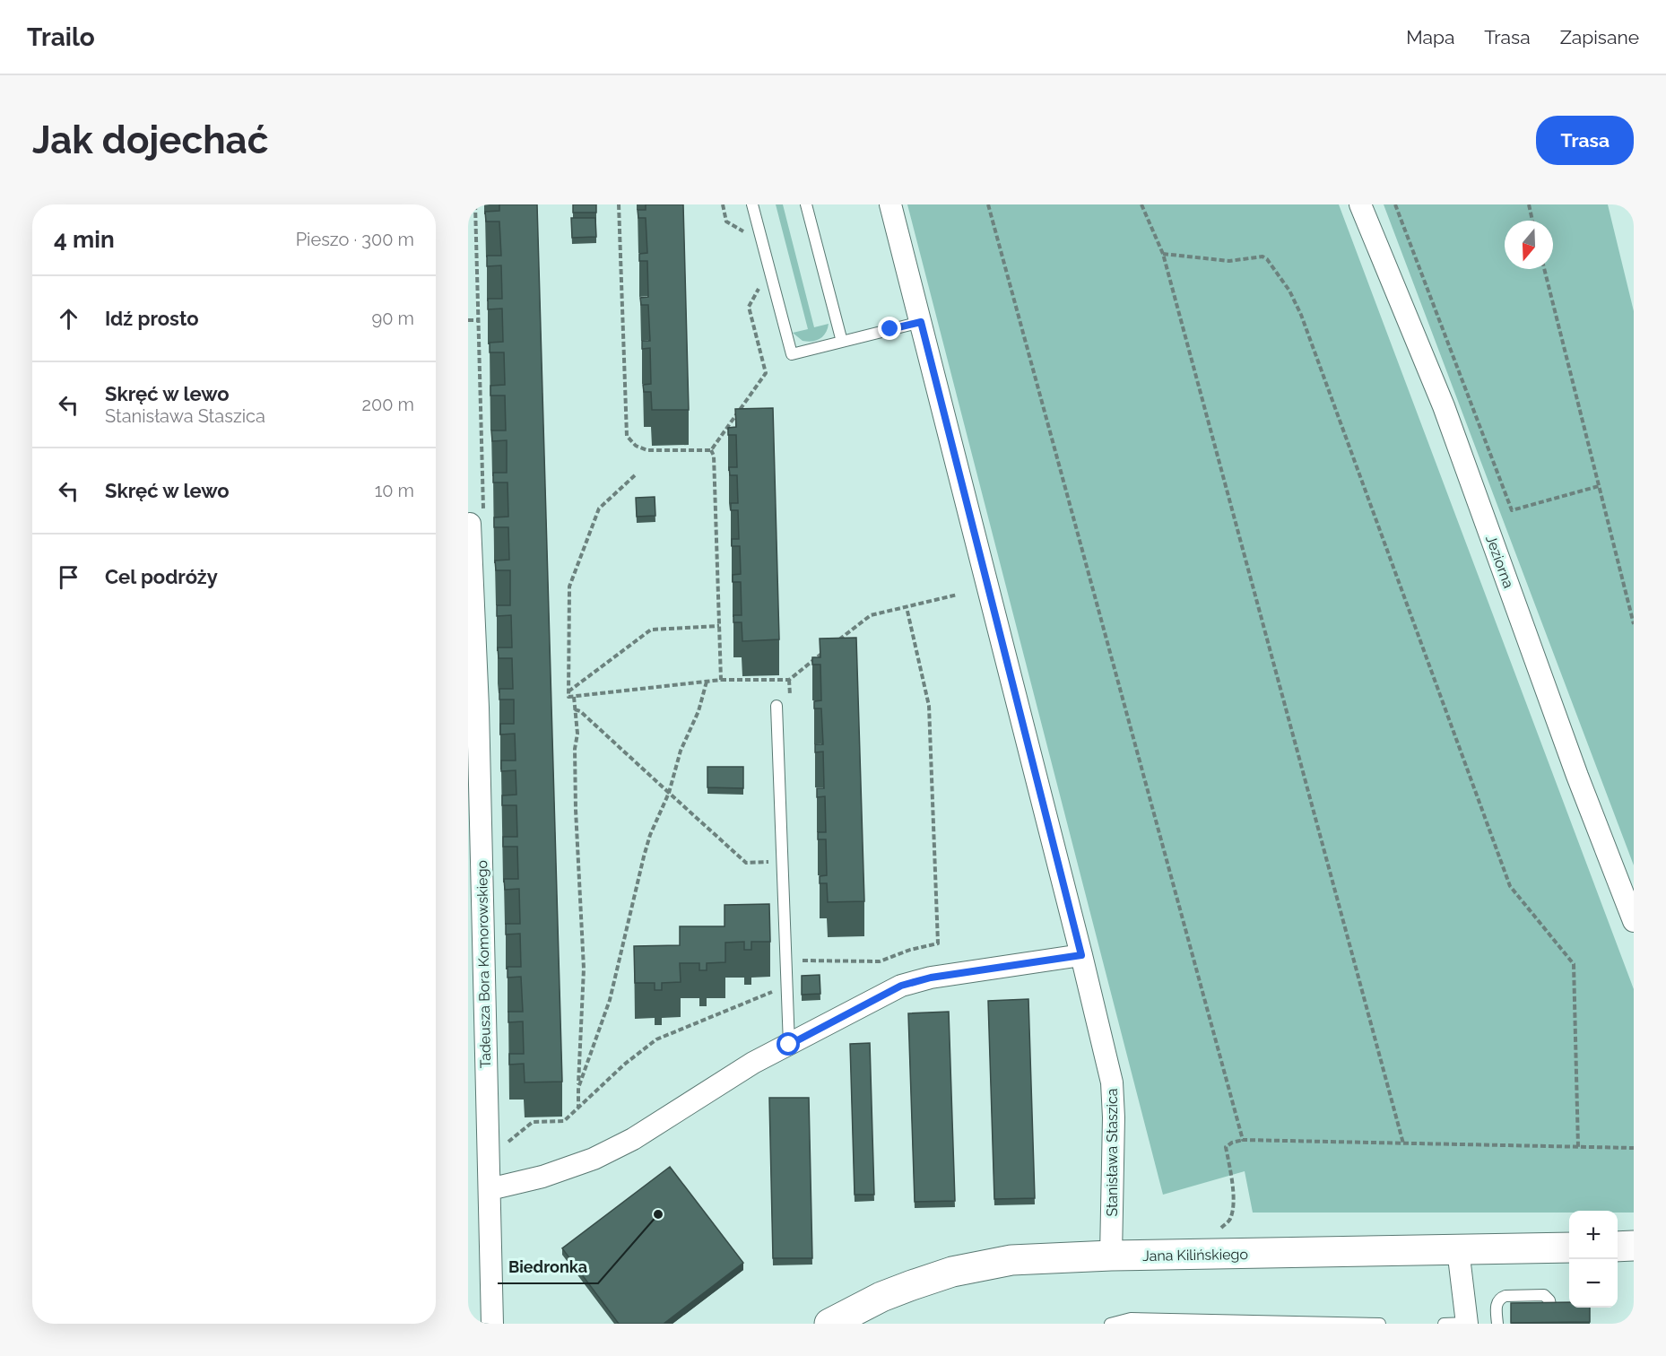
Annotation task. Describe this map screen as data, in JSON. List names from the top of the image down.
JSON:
{
  "streets": {
    "main road": ["Jana Kilińskiego"],
    "street": ["Jeziorna", "Tadeusza Bora Komorowskiego", "Stanisława Staszica"]
  },
  "crossings": [
    ["Stanisława Staszica", "Jana Kilińskiego"]
  ],
  "places": ["Biedronka"],
  "north": "bottom",
  "page": {
    "header": "Trailo",
    "nav": ["Mapa", "Trasa", "Zapisane"],
    "buttons": "Trasa",
    "title": "Jak dojechać",
    "heading": ["4 min", "Pieszo · 300 m"],
    "list": [
      ["Idź prosto", "90 m"],
      ["Skręć w lewo", "Stanisława Staszica", "200 m"],
      ["Skręć w lewo", "10 m"],
      "Cel podróży"
    ],
    "map_buttons": ["+", "−"]
  }
}
